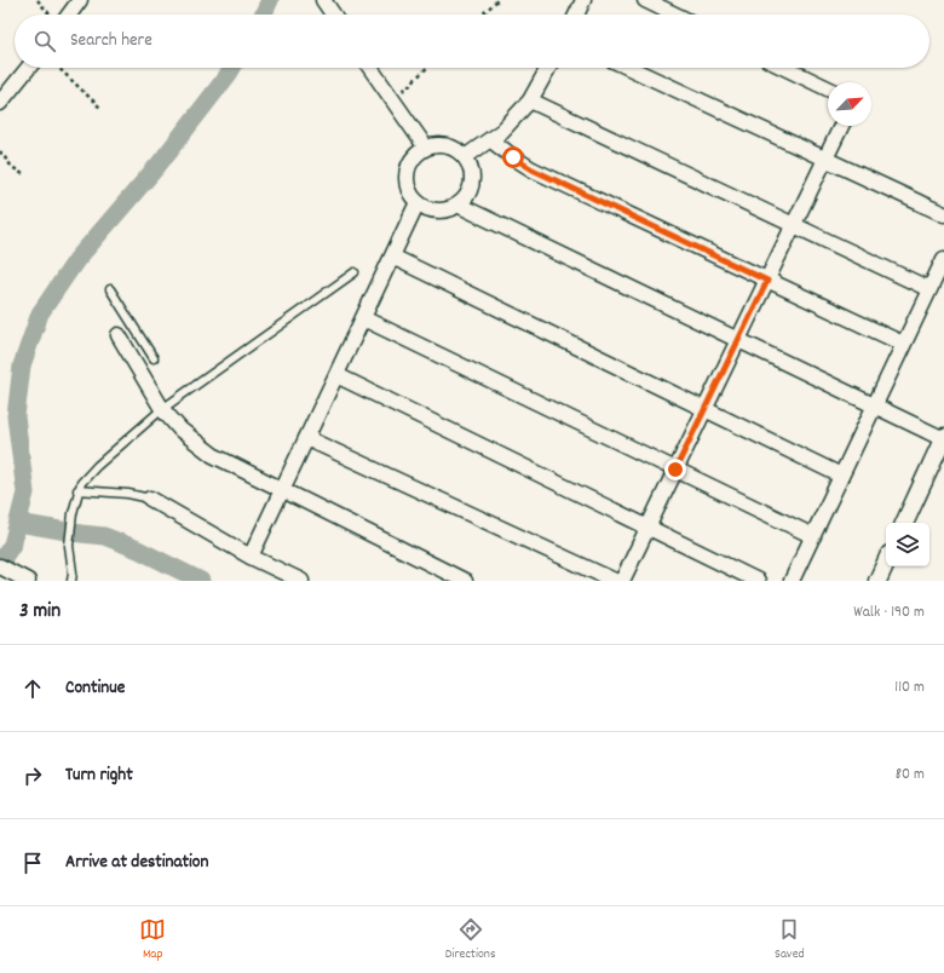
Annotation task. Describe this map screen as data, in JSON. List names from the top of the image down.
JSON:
{
  "north": "top right",
  "page": {
    "search": "Search here",
    "heading": ["3 min", "Walk · 190 m"],
    "list": [
      ["Continue", "110 m"],
      ["Turn right", "80 m"],
      "Arrive at destination"
    ],
    "nav": ["Map", "Directions", "Saved"]
  }
}
